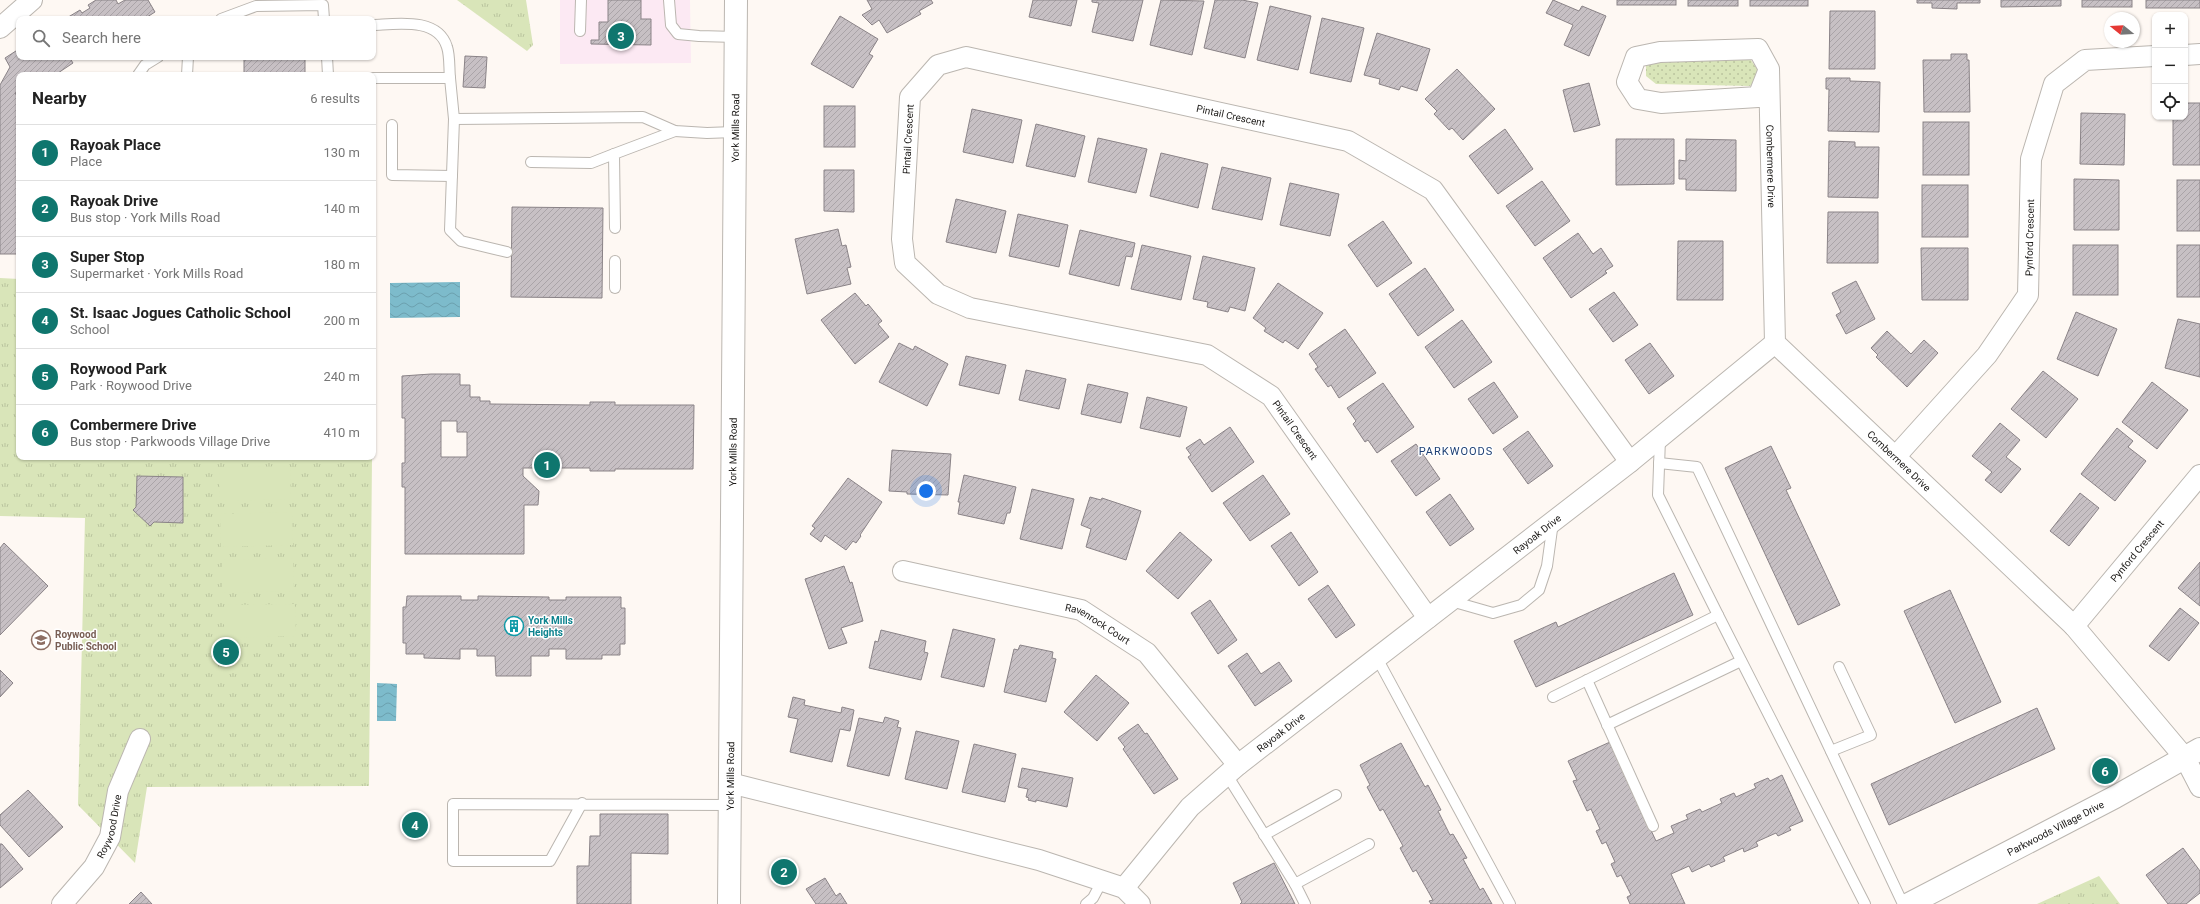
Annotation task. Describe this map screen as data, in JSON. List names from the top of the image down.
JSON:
{
  "streets": {
    "street": [
      "Pintail Crescent",
      "York Mills Road",
      "Combermere Drive",
      "Pynford Crescent",
      "Rayoak Drive",
      "Ravenrock Court",
      "Roywood Drive",
      "Parkwoods Village Drive"
    ]
  },
  "crossings": [
    ["Pintail Crescent", "Rayoak Drive"],
    ["Combermere Drive", "Pynford Crescent"],
    ["Combermere Drive", "Rayoak Drive"],
    ["Combermere Drive", "Parkwoods Village Drive"],
    ["Rayoak Drive", "Ravenrock Court"]
  ],
  "districts": ["PARKWOODS"],
  "places": {
    "building": ["York Mills Heights"],
    "school or university": ["Roywood Public School"]
  },
  "north": "left",
  "page": {
    "map_buttons": ["+", "−"],
    "search": "Search here",
    "pins": [
      "3",
      "1",
      "5",
      "6",
      "4",
      "2"
    ],
    "heading": ["Nearby", "6 results"],
    "list": [
      {
        "mark": "1",
        "name": "Rayoak Place",
        "note": "Place",
        "value": "130 m"
      },
      {
        "mark": "2",
        "name": "Rayoak Drive",
        "note": "Bus stop · York Mills Road",
        "value": "140 m"
      },
      {
        "mark": "3",
        "name": "Super Stop",
        "note": "Supermarket · York Mills Road",
        "value": "180 m"
      },
      {
        "mark": "4",
        "name": "St. Isaac Jogues Catholic School",
        "note": "School",
        "value": "200 m"
      },
      {
        "mark": "5",
        "name": "Roywood Park",
        "note": "Park · Roywood Drive",
        "value": "240 m"
      },
      {
        "mark": "6",
        "name": "Combermere Drive",
        "note": "Bus stop · Parkwoods Village Drive",
        "value": "410 m"
      }
    ]
  }
}
